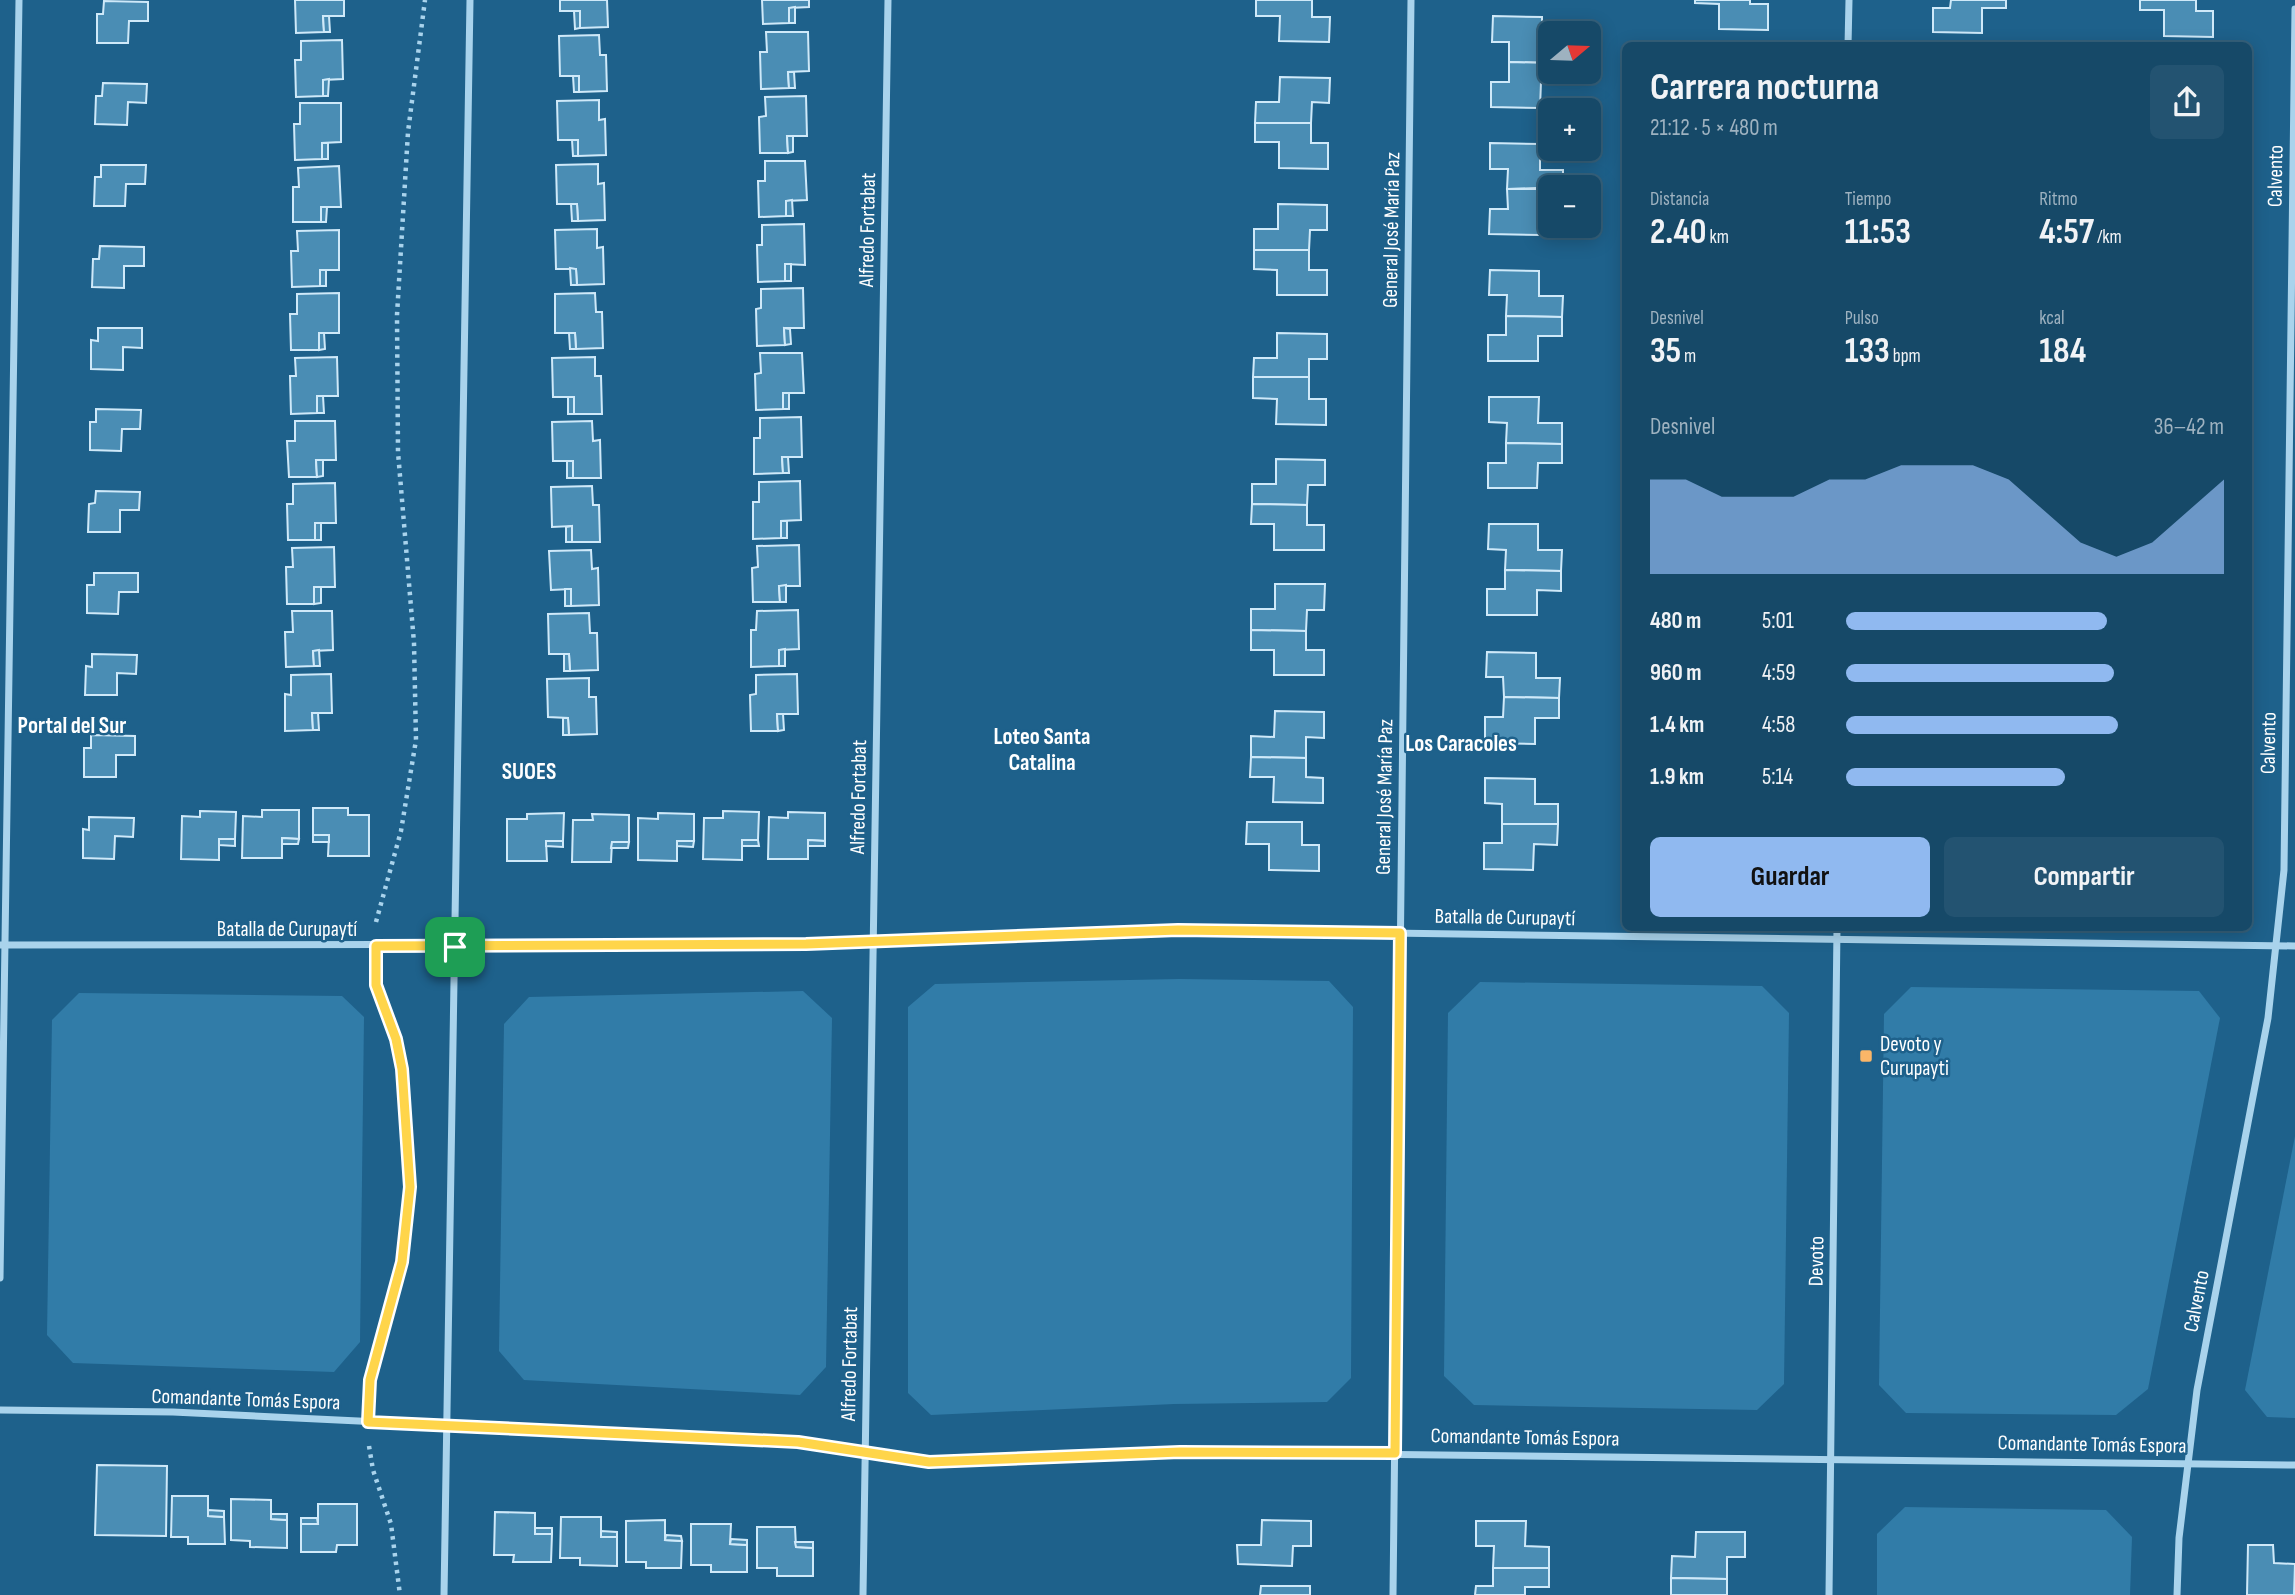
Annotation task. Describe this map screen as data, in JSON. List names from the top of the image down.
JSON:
{
  "streets": {
    "street": [
      "Calvento",
      "Alfredo Fortabat",
      "General José María Paz",
      "Batalla de Curupaytí",
      "Devoto",
      "Comandante Tomás Espora"
    ]
  },
  "crossings": [
    ["Calvento", "Batalla de Curupaytí"],
    ["Calvento", "Comandante Tomás Espora"],
    ["Alfredo Fortabat", "Batalla de Curupaytí"],
    ["Alfredo Fortabat", "Comandante Tomás Espora"],
    ["General José María Paz", "Batalla de Curupaytí"],
    ["General José María Paz", "Comandante Tomás Espora"],
    ["Batalla de Curupaytí", "Devoto"],
    ["Devoto", "Comandante Tomás Espora"]
  ],
  "districts": [
    "Portal del Sur",
    "Loteo Santa Catalina",
    "Los Caracoles",
    "SUOES"
  ],
  "places": {
    "transit": ["Devoto y Curupayti"]
  },
  "north": "right",
  "page": {
    "map_buttons": ["+", "−"],
    "heading": ["Carrera nocturna", "21:12 · 5 × 480 m"],
    "stats": [
      ["Distancia", "2.40 km"],
      ["Tiempo", "11:53"],
      ["Ritmo", "4:57 /km"],
      ["Desnivel", "35 m"],
      ["Pulso", "133 bpm"],
      ["kcal", "184"]
    ],
    "chart": ["Desnivel", "36–42 m"],
    "list": [
      {
        "name": "480 m",
        "note": "5:01"
      },
      {
        "name": "960 m",
        "note": "4:59"
      },
      {
        "name": "1.4 km",
        "note": "4:58"
      },
      {
        "name": "1.9 km",
        "note": "5:14"
      }
    ],
    "buttons": ["Guardar", "Compartir"]
  }
}
